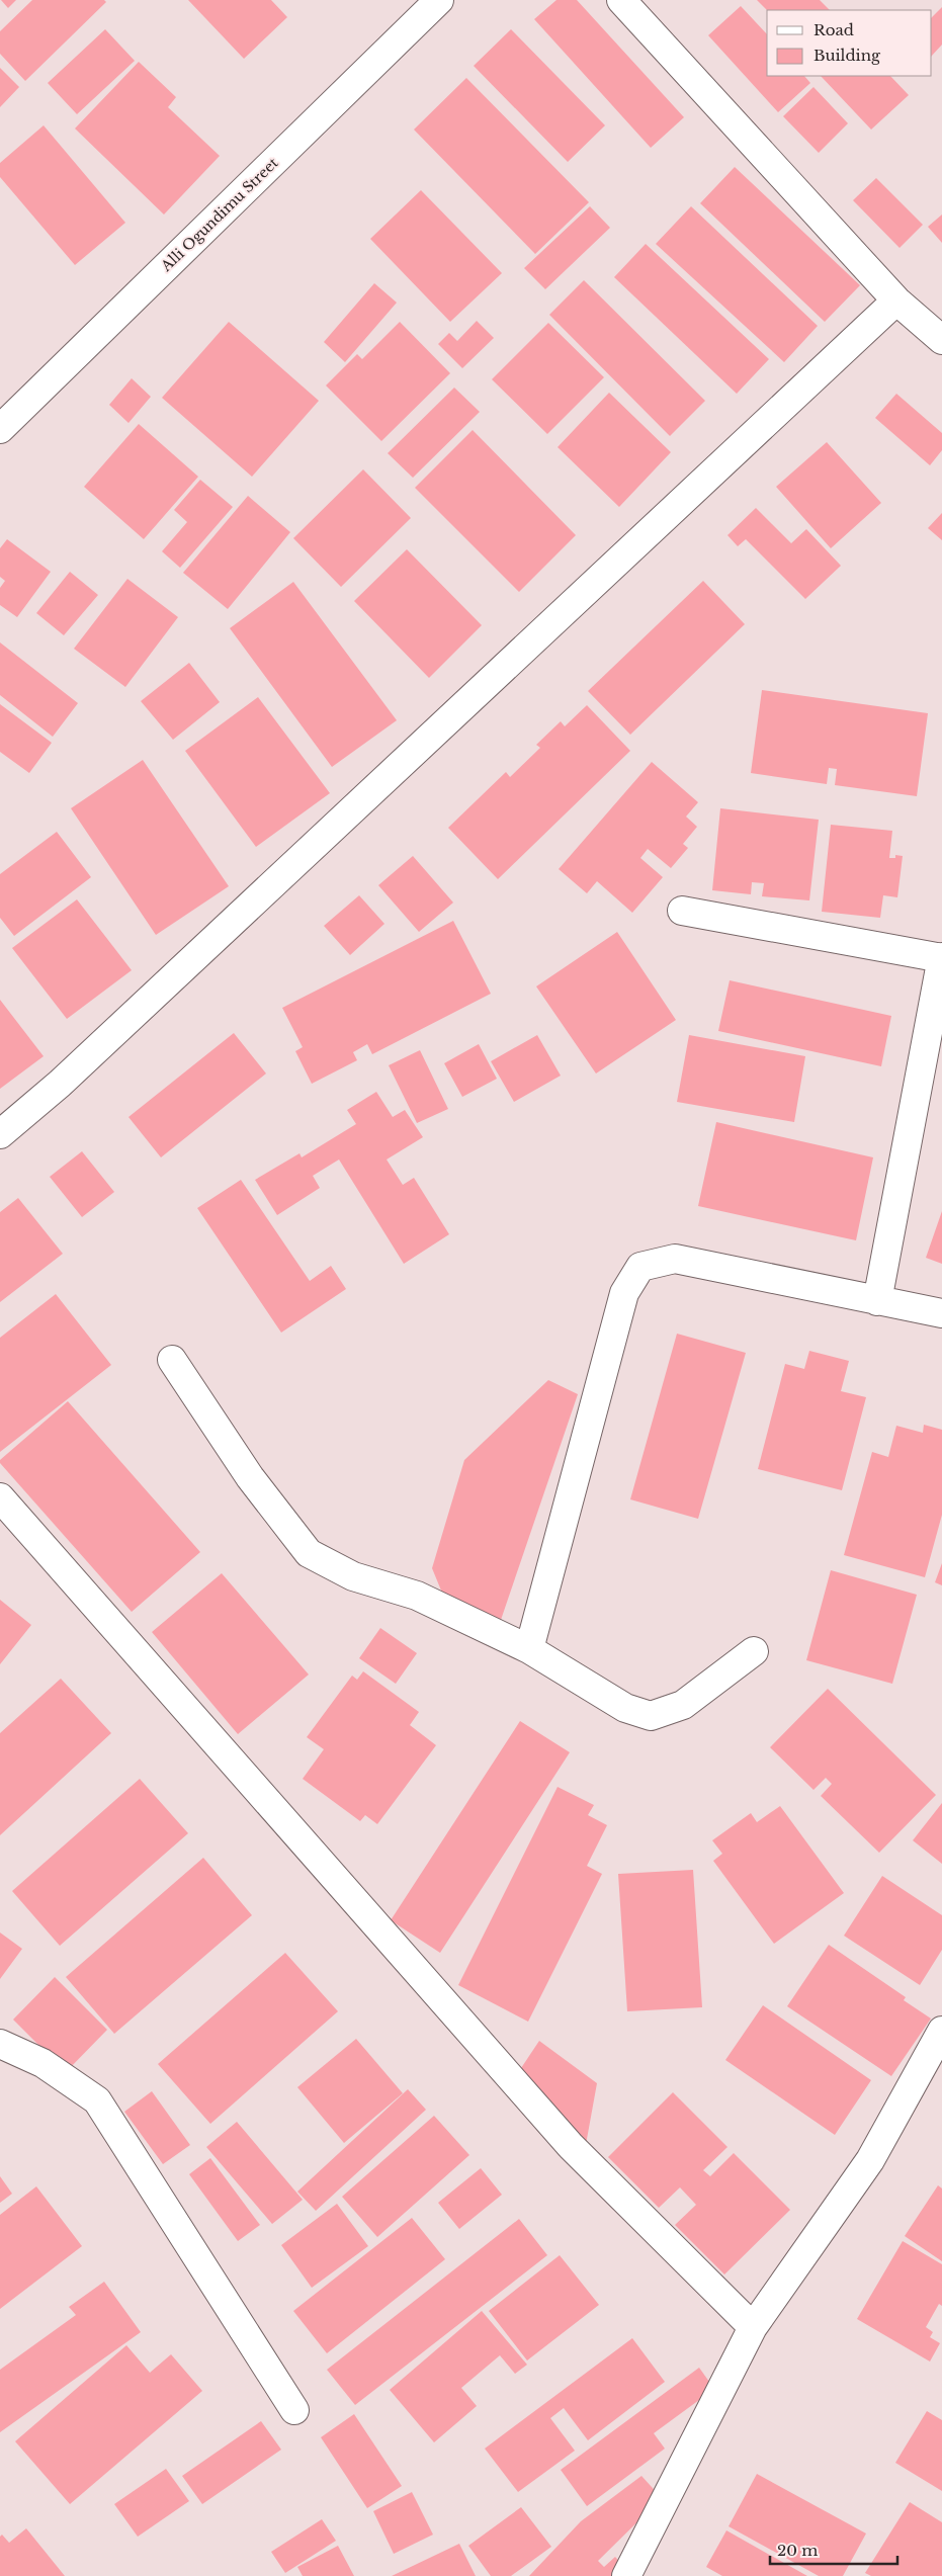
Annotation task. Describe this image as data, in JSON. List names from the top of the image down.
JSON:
{
  "streets": {
    "street": ["Alli Ogundimu Street"]
  },
  "legend": ["Road", "Building"],
  "scale_bar": "20 m"
}
